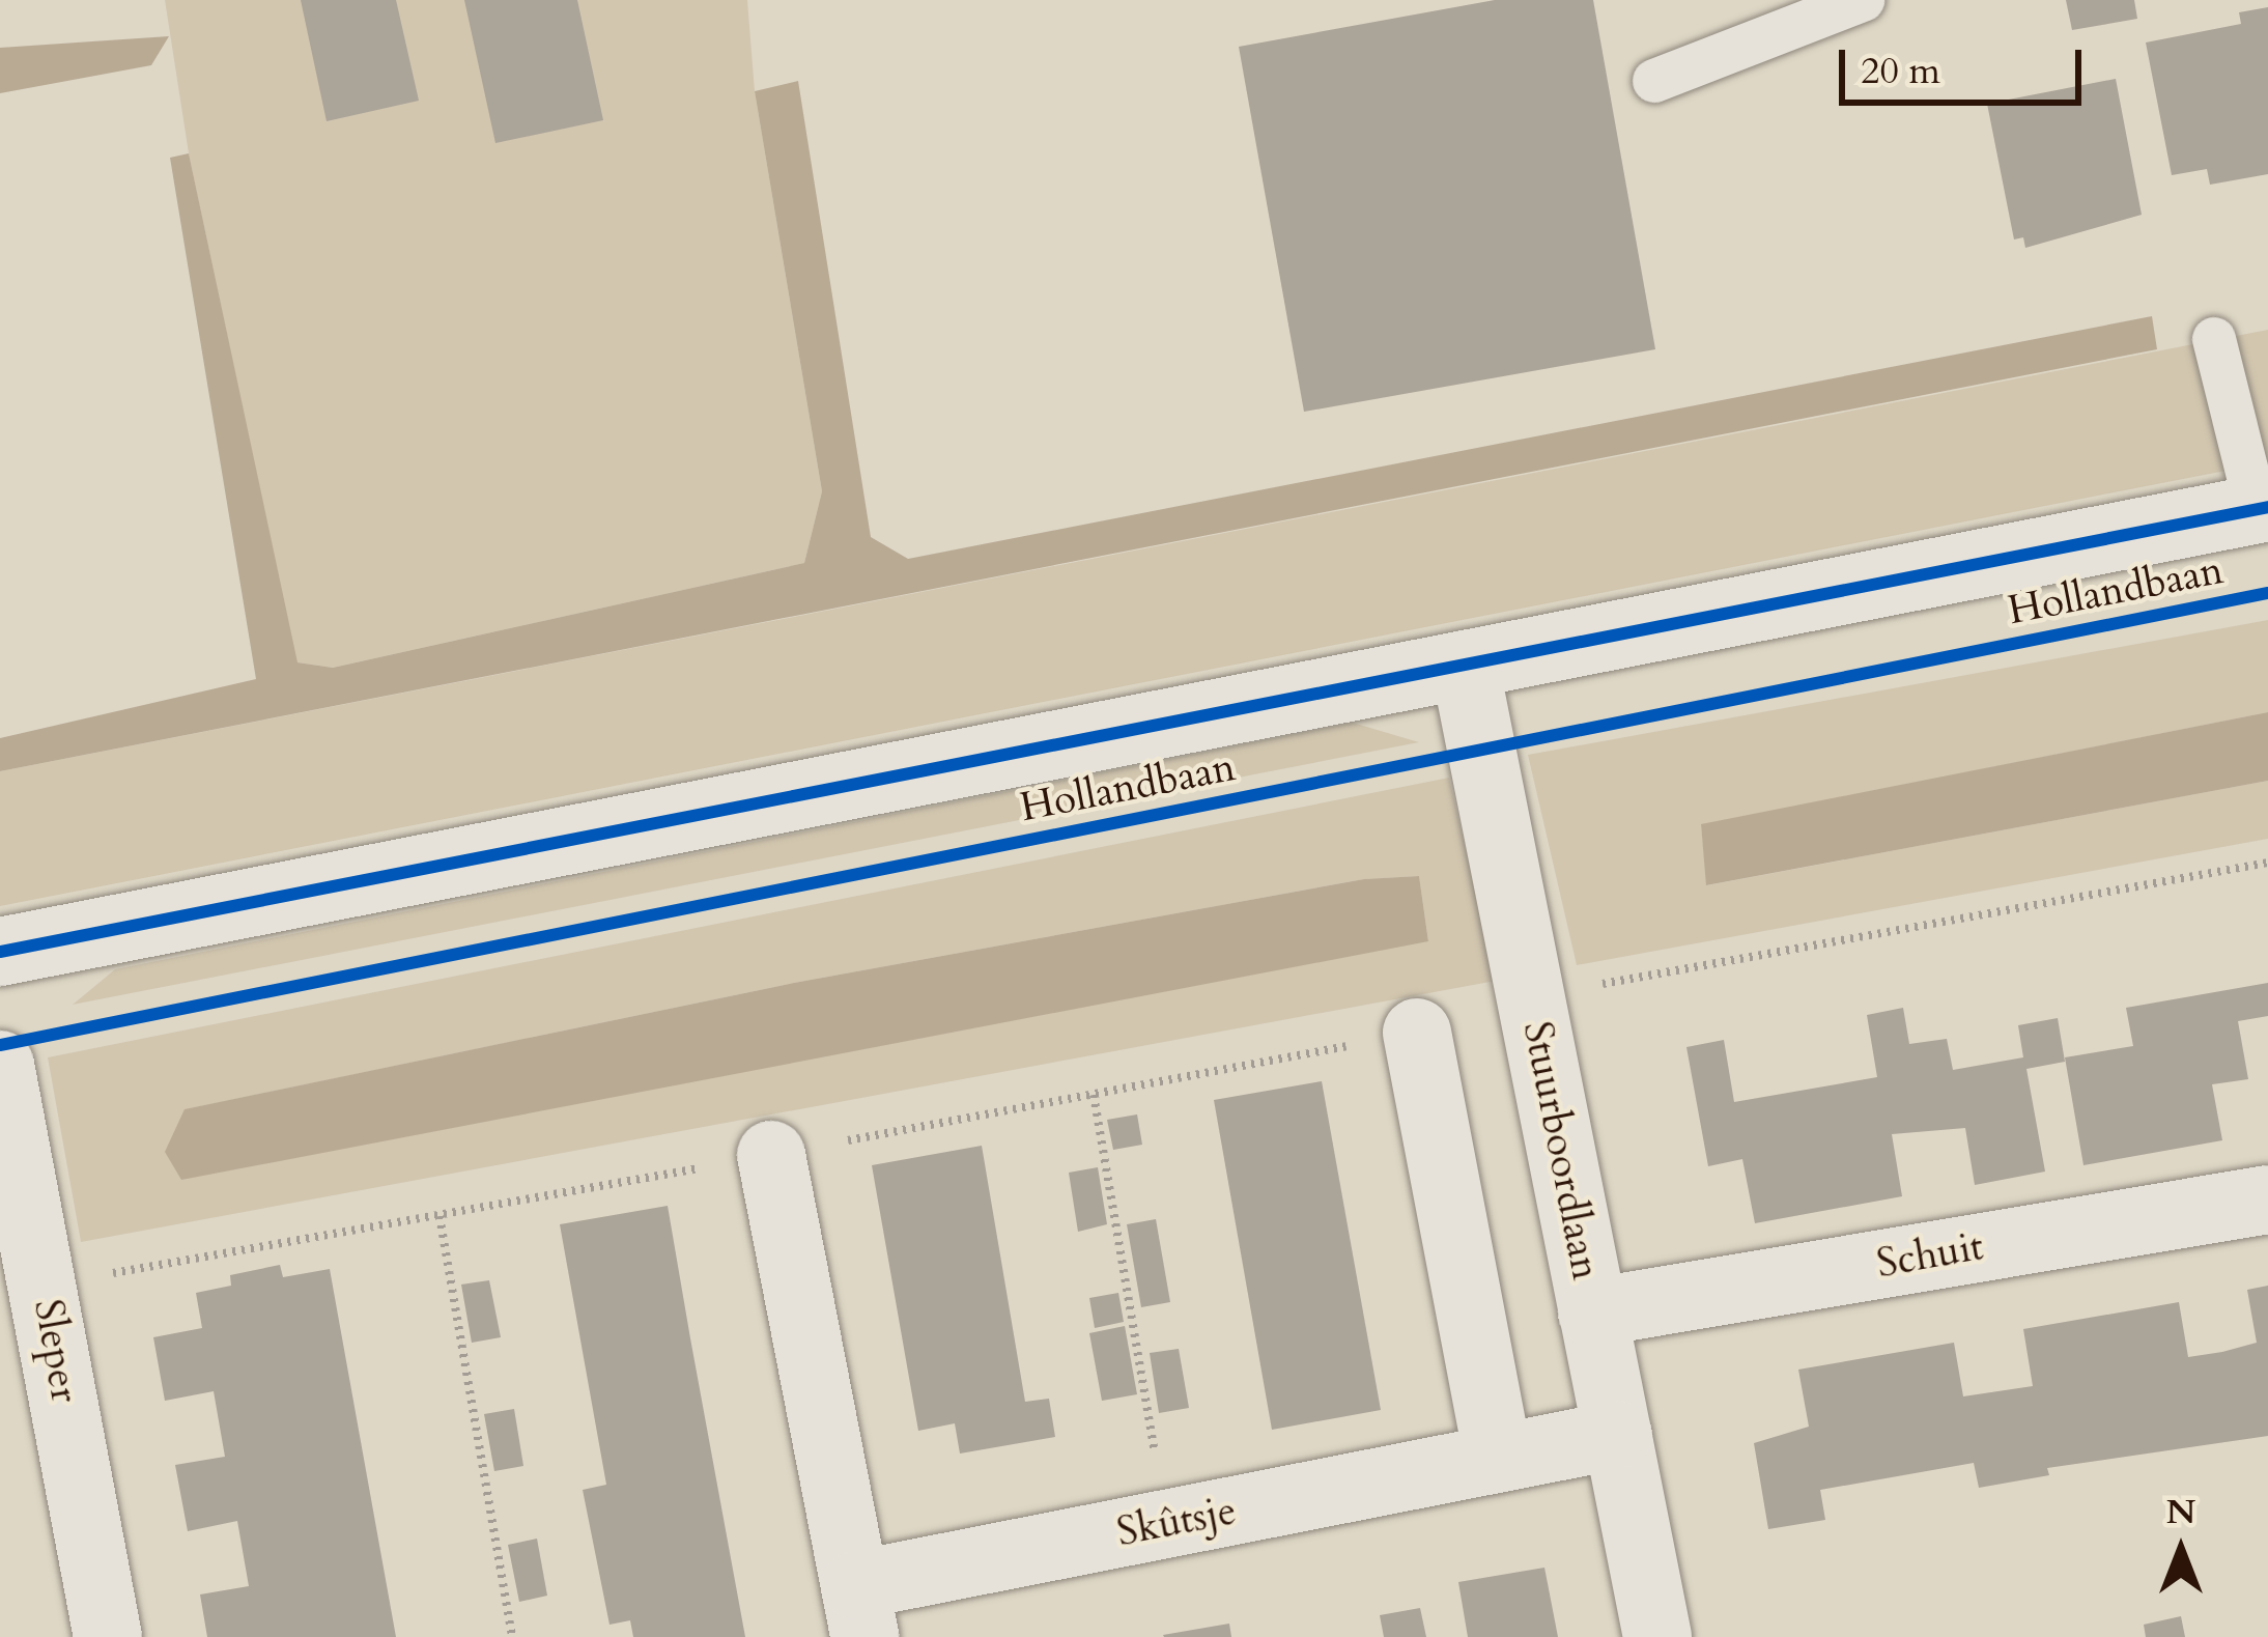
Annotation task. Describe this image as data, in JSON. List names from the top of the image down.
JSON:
{
  "streets": {
    "street": [
      "Hollandbaan",
      "Stuurboordlaan",
      "Schuit",
      "Sleper",
      "Skûtsje"
    ]
  },
  "crossings": [
    ["Hollandbaan", "Stuurboordlaan"],
    ["Stuurboordlaan", "Schuit"],
    ["Stuurboordlaan", "Skûtsje"]
  ],
  "scale_bar": "20 m",
  "north": "top"
}
